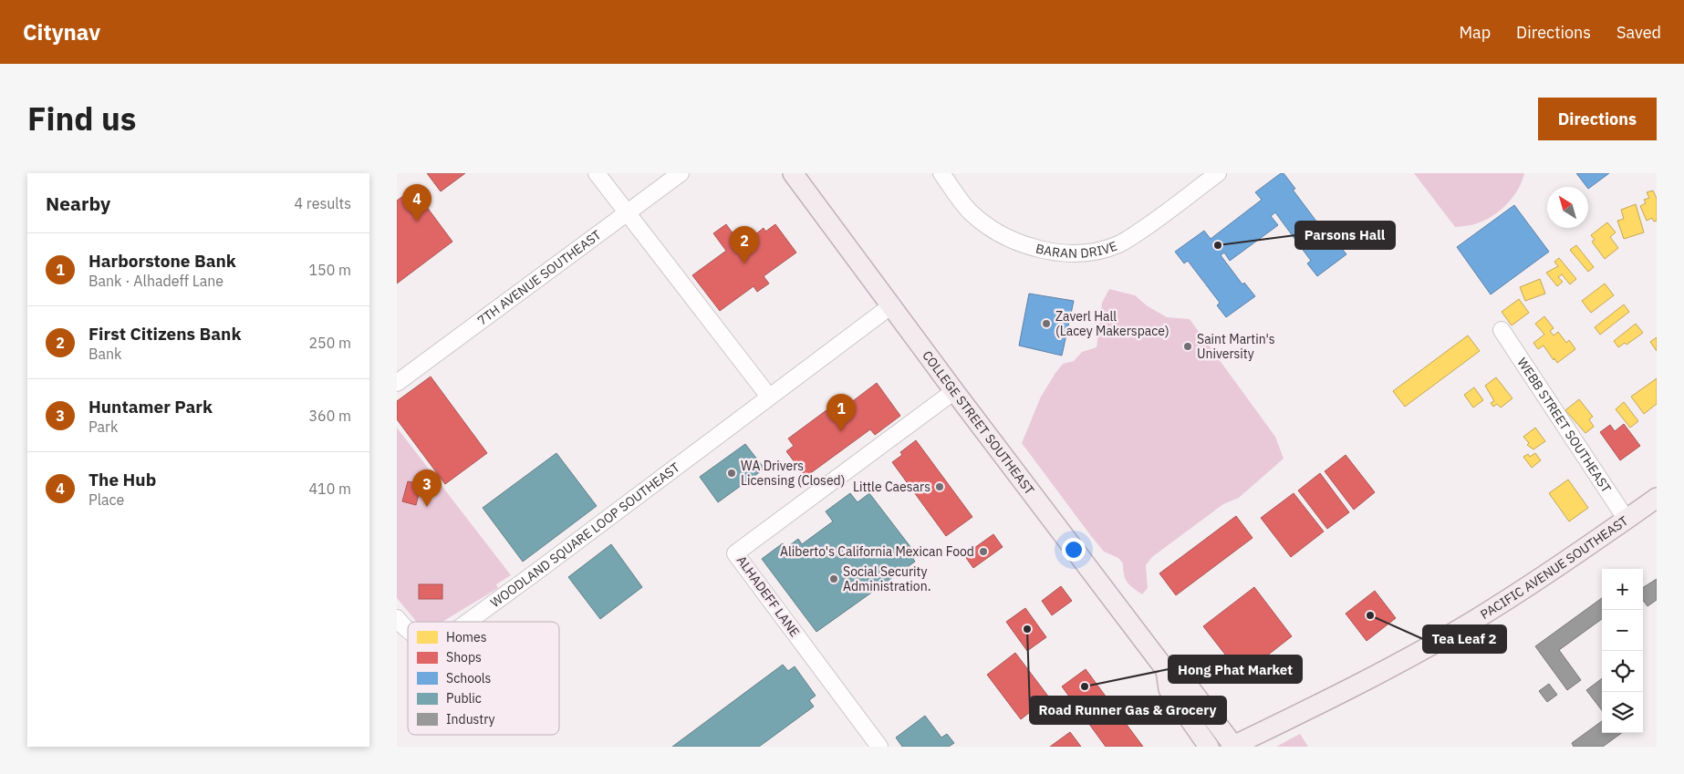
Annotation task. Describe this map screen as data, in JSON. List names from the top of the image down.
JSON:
{
  "streets": {
    "main road": ["COLLEGE STREET SOUTHEAST", "PACIFIC AVENUE SOUTHEAST"],
    "street": [
      "BARAN DRIVE",
      "7TH AVENUE SOUTHEAST",
      "WEBB STREET SOUTHEAST",
      "WOODLAND SQUARE LOOP SOUTHEAST",
      "ALHADEFF LANE"
    ]
  },
  "crossings": [
    ["COLLEGE STREET SOUTHEAST", "WOODLAND SQUARE LOOP SOUTHEAST"],
    ["COLLEGE STREET SOUTHEAST", "PACIFIC AVENUE SOUTHEAST"],
    ["COLLEGE STREET SOUTHEAST", "ALHADEFF LANE"],
    ["WEBB STREET SOUTHEAST", "PACIFIC AVENUE SOUTHEAST"]
  ],
  "places": [
    "Parsons Hall",
    "Zaverl Hall (Lacey Makerspace)",
    "Saint Martin's University",
    "WA Drivers Licensing (Closed)",
    "Little Caesars",
    "Aliberto's California Mexican Food",
    "Social Security Administration.",
    "Tea Leaf 2",
    "Road Runner Gas & Grocery",
    "Hong Phat Market"
  ],
  "legend": [
    "Homes",
    "Shops",
    "Schools",
    "Public",
    "Industry"
  ],
  "north": "top left",
  "page": {
    "header": "Citynav",
    "nav": ["Map", "Directions", "Saved"],
    "title": "Find us",
    "buttons": "Directions",
    "heading": ["Nearby", "4 results"],
    "pins": [
      "4",
      "2",
      "1",
      "3"
    ],
    "list": [
      {
        "mark": "1",
        "name": "Harborstone Bank",
        "note": "Bank · Alhadeff Lane",
        "value": "150 m"
      },
      {
        "mark": "2",
        "name": "First Citizens Bank",
        "note": "Bank",
        "value": "250 m"
      },
      {
        "mark": "3",
        "name": "Huntamer Park",
        "note": "Park",
        "value": "360 m"
      },
      {
        "mark": "4",
        "name": "The Hub",
        "note": "Place",
        "value": "410 m"
      }
    ],
    "map_buttons": ["+", "−"]
  }
}
